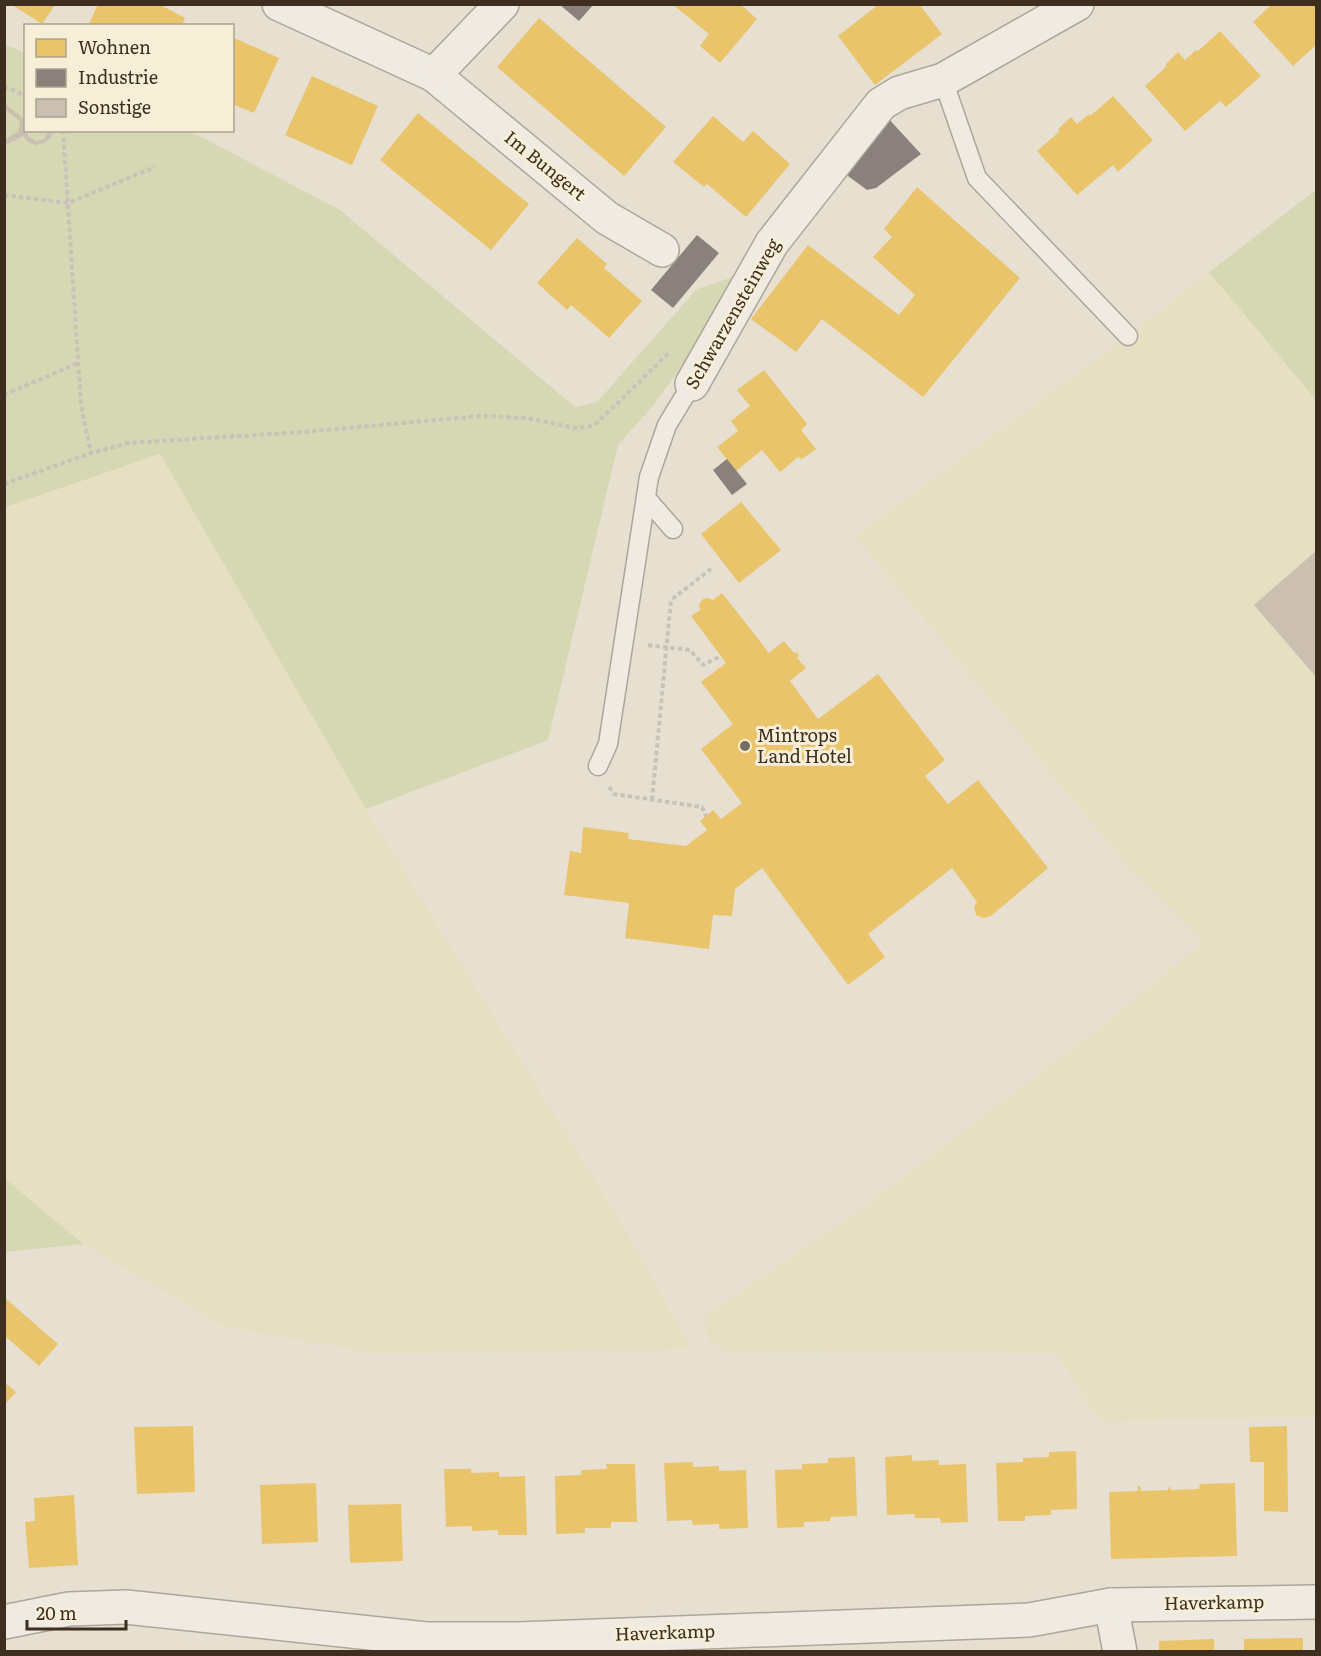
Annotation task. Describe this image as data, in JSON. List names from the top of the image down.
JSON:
{
  "streets": {
    "street": ["Im Bungert", "Schwarzensteinweg", "Haverkamp"]
  },
  "places": ["Mintrops Land Hotel"],
  "legend": ["Wohnen", "Industrie", "Sonstige"],
  "scale_bar": "20 m"
}
